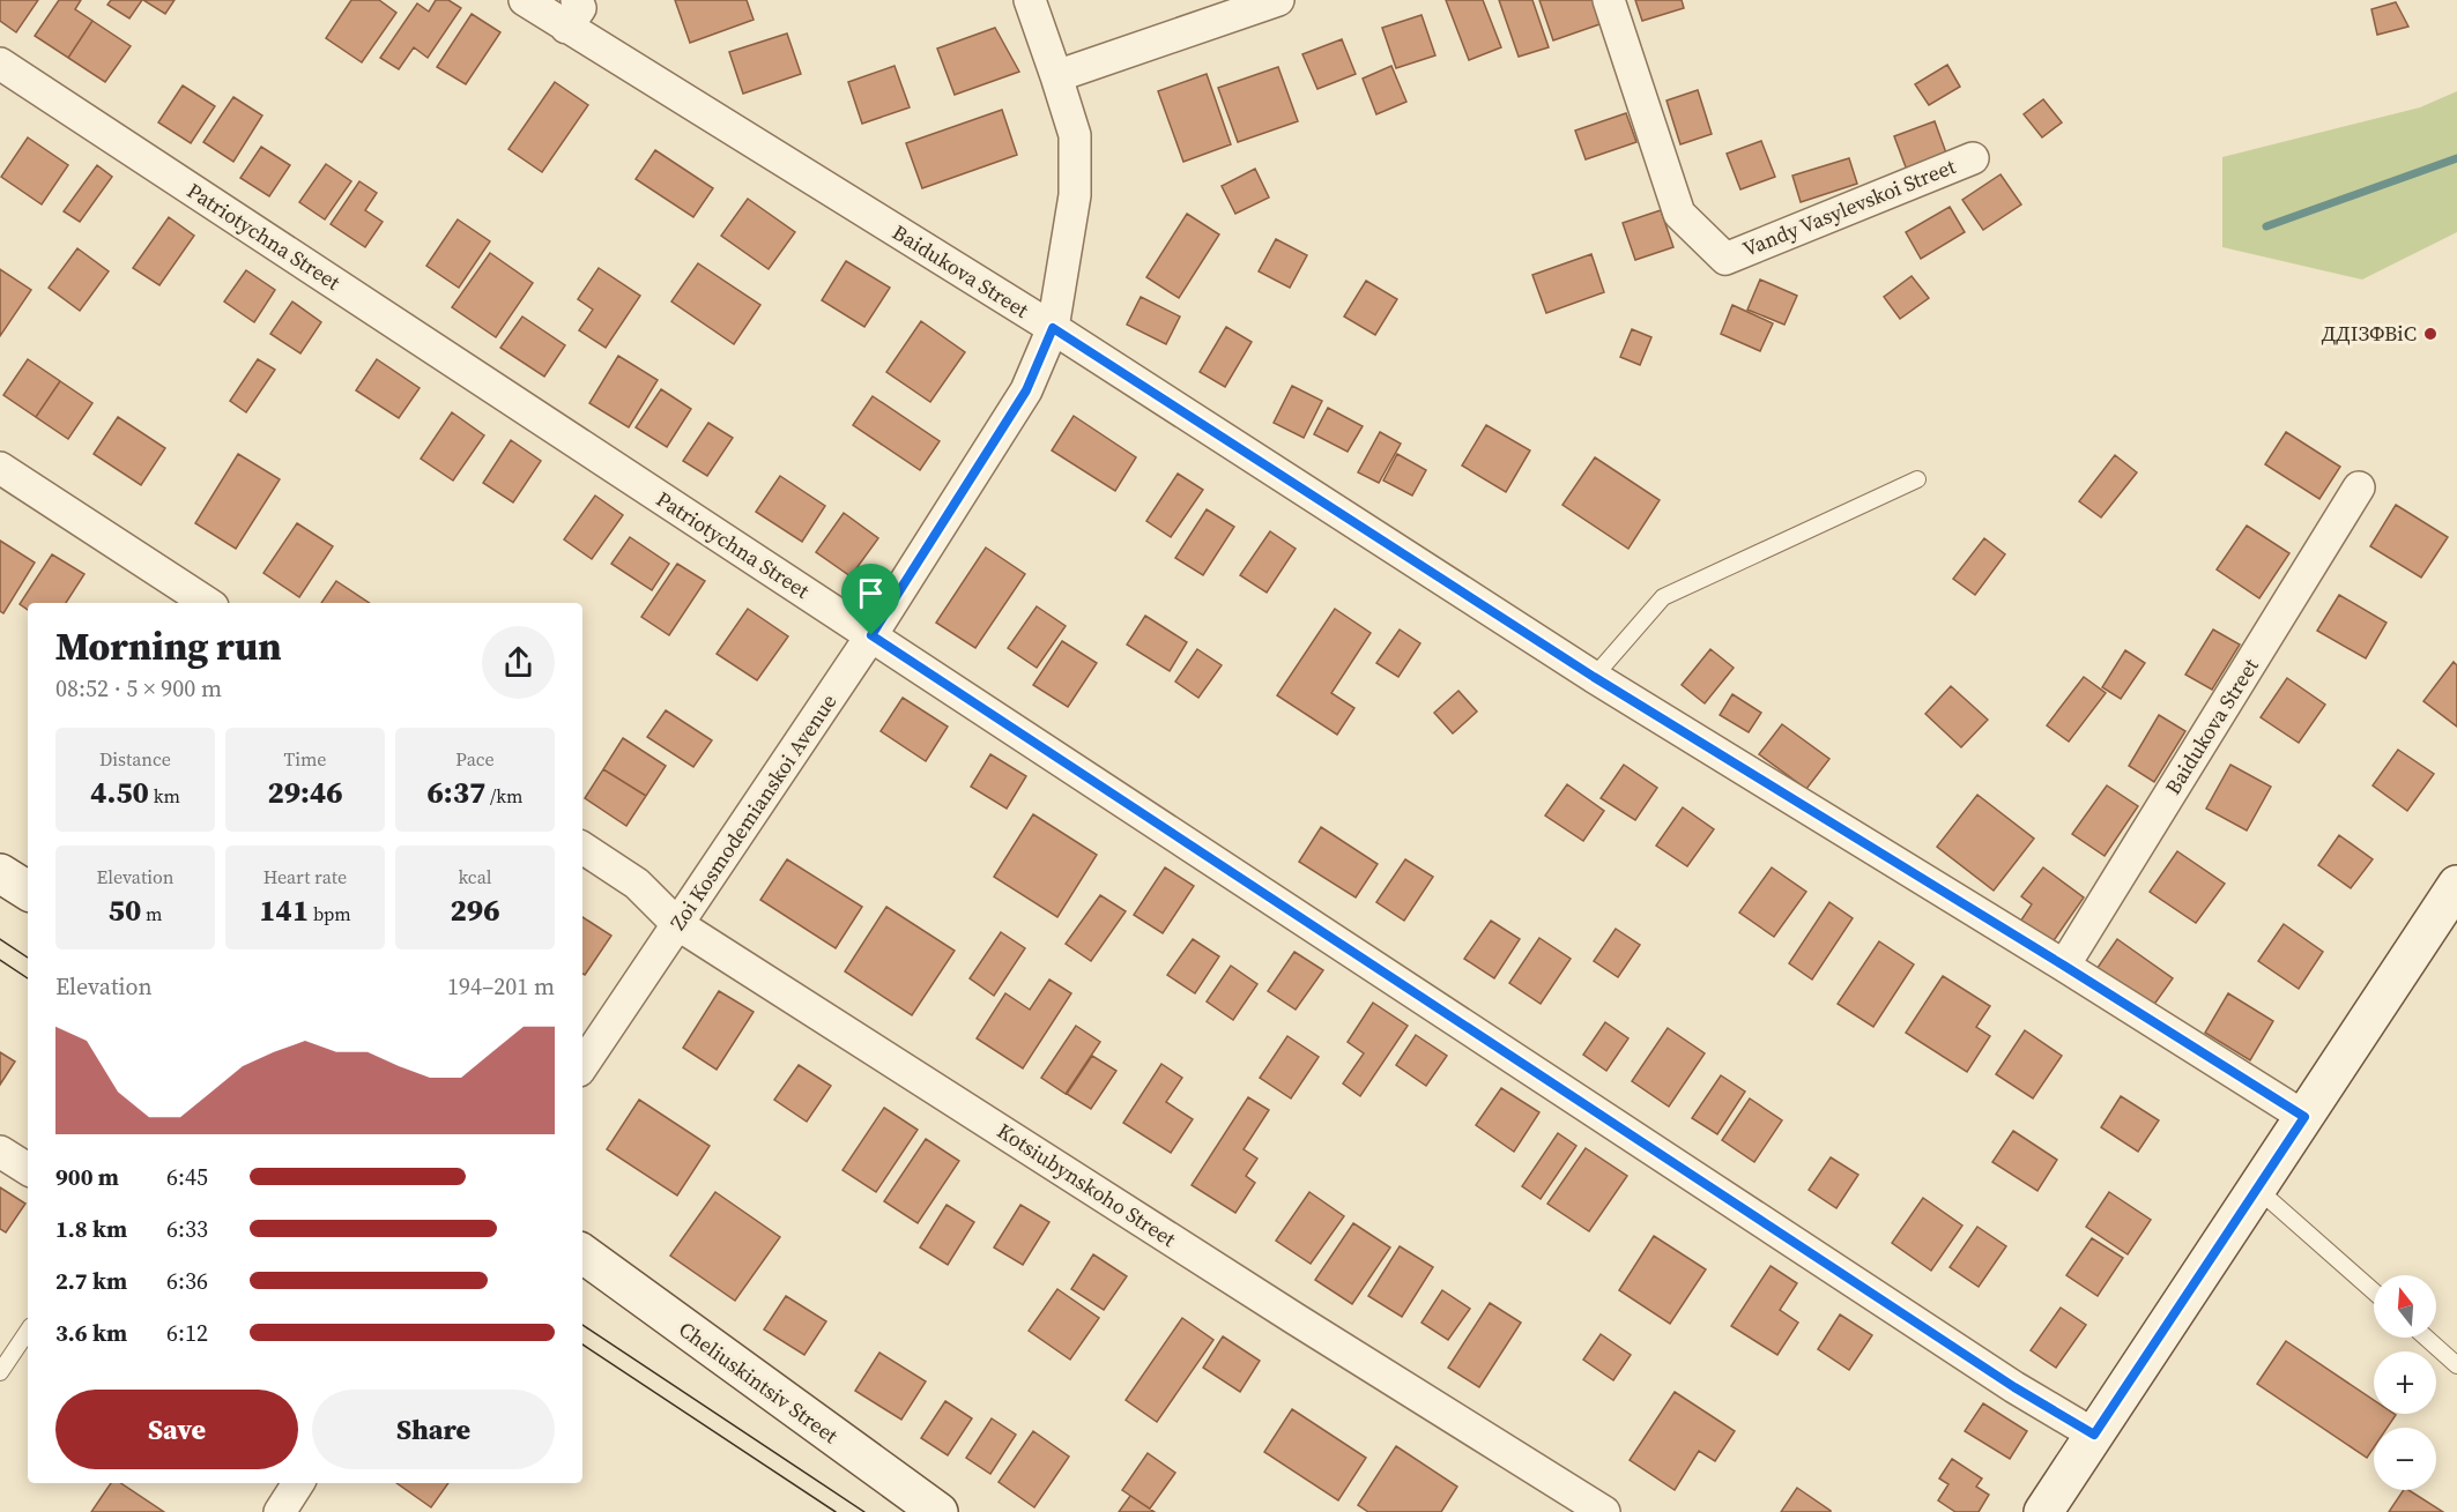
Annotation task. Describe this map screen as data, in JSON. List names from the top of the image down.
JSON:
{
  "streets": {
    "main road": ["Cheliuskintsiv Street"],
    "street": [
      "Vandy Vasylevskoi Street",
      "Patriotychna Street",
      "Baidukova Street",
      "Zoi Kosmodemianskoi Avenue",
      "Kotsiubynskoho Street"
    ]
  },
  "crossings": [
    ["Patriotychna Street", "Zoi Kosmodemianskoi Avenue"],
    ["Baidukova Street", "Zoi Kosmodemianskoi Avenue"],
    ["Zoi Kosmodemianskoi Avenue", "Kotsiubynskoho Street"]
  ],
  "places": ["ДДІЗФВіС"],
  "north": "top",
  "page": {
    "heading": ["Morning run", "08:52 · 5 × 900 m"],
    "stats": [
      ["Distance", "4.50 km"],
      ["Time", "29:46"],
      ["Pace", "6:37 /km"],
      ["Elevation", "50 m"],
      ["Heart rate", "141 bpm"],
      ["kcal", "296"]
    ],
    "chart": ["Elevation", "194–201 m"],
    "list": [
      {
        "name": "900 m",
        "note": "6:45"
      },
      {
        "name": "1.8 km",
        "note": "6:33"
      },
      {
        "name": "2.7 km",
        "note": "6:36"
      },
      {
        "name": "3.6 km",
        "note": "6:12"
      }
    ],
    "map_buttons": ["+", "−"],
    "buttons": ["Save", "Share"]
  }
}
